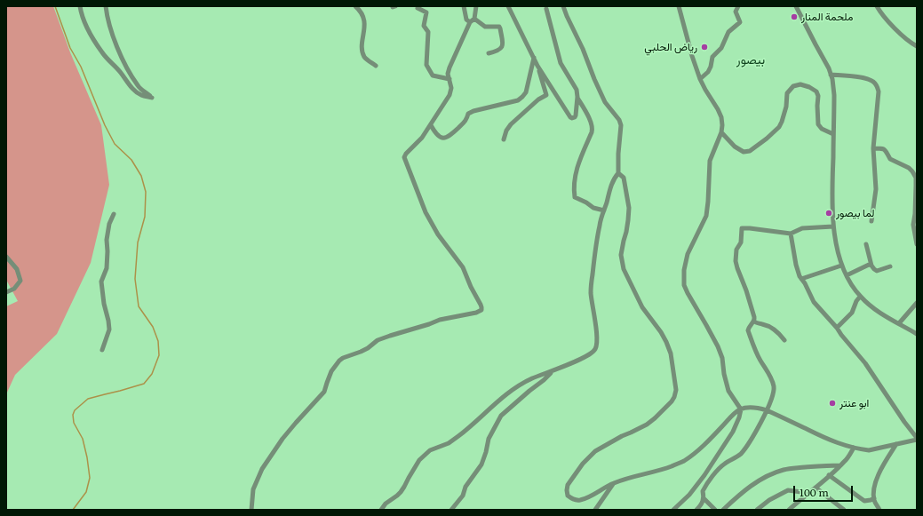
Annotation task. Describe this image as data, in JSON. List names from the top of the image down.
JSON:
{
  "districts": ["بيصور"],
  "places": [
    "ملحمة المنار",
    "رياض الحلبي",
    "لما بيصور",
    "ابو عنتر"
  ],
  "scale_bar": "100 m"
}
